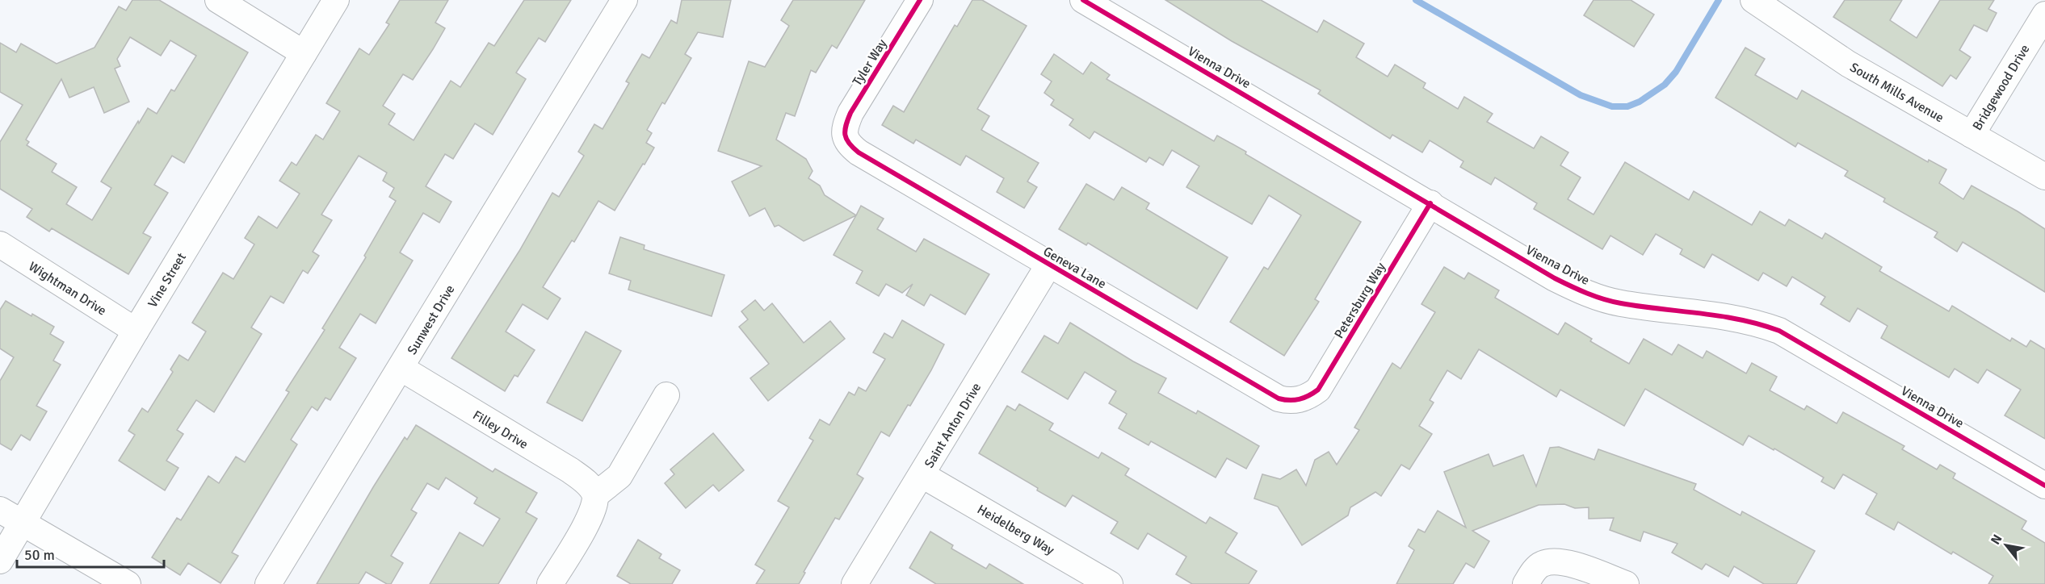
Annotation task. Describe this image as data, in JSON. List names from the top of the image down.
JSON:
{
  "streets": {
    "street": [
      "Tyler Way",
      "Vienna Drive",
      "Bridgewood Drive",
      "South Mills Avenue",
      "Geneva Lane",
      "Vine Street",
      "Wightman Drive",
      "Petersburg Way",
      "Sunwest Drive",
      "Saint Anton Drive",
      "Filley Drive",
      "Heidelberg Way"
    ]
  },
  "crossings": [
    ["Tyler Way", "Geneva Lane"],
    ["Vienna Drive", "Petersburg Way"],
    ["Bridgewood Drive", "South Mills Avenue"],
    ["Geneva Lane", "Petersburg Way"],
    ["Geneva Lane", "Saint Anton Drive"],
    ["Vine Street", "Wightman Drive"],
    ["Sunwest Drive", "Filley Drive"],
    ["Saint Anton Drive", "Heidelberg Way"]
  ],
  "scale_bar": "50 m",
  "north": "top left"
}
